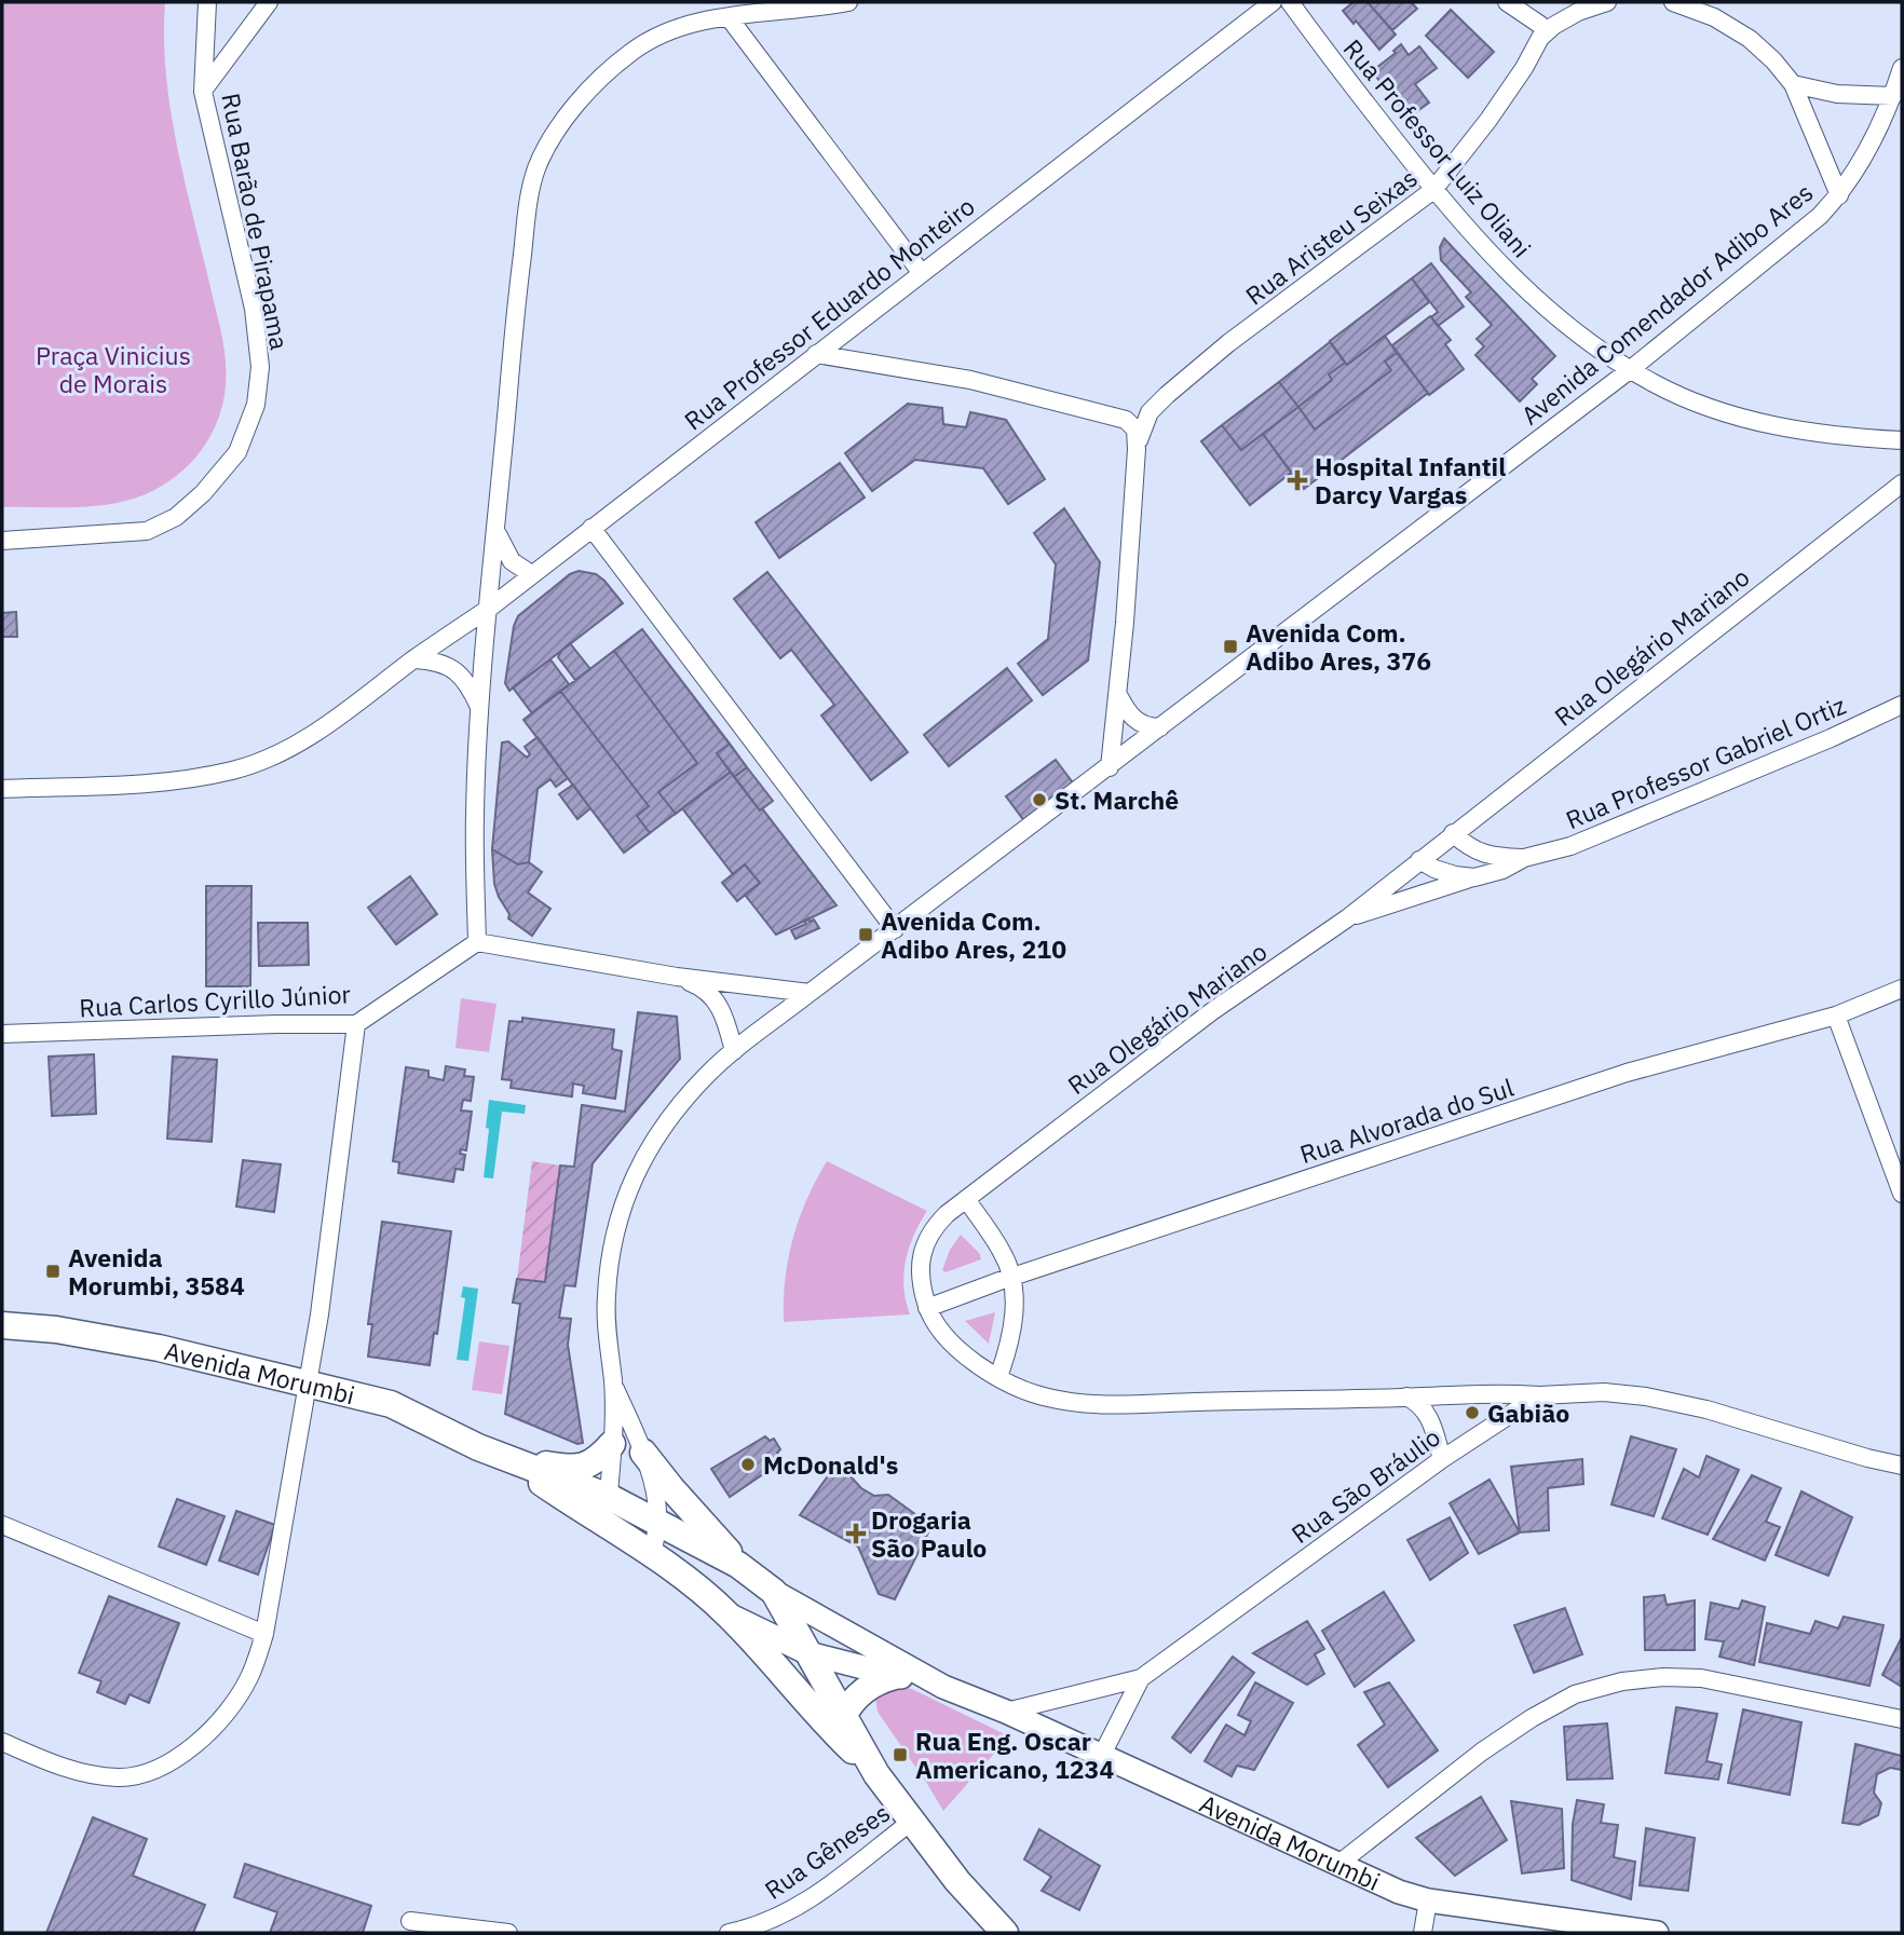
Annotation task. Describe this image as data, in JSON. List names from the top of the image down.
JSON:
{
  "streets": {
    "main road": ["Avenida Morumbi"],
    "street": [
      "Rua Professor Luiz Oliani",
      "Rua Barão de Pirapama",
      "Rua Aristeu Seixas",
      "Avenida Comendador Adibo Ares",
      "Rua Professor Eduardo Monteiro",
      "Rua Olegário Mariano",
      "Rua Professor Gabriel Ortiz",
      "Rua Carlos Cyrillo Júnior",
      "Rua Alvorada do Sul",
      "Rua São Bráulio",
      "Rua Gêneses"
    ]
  },
  "crossings": [
    ["Rua Professor Luiz Oliani", "Rua Aristeu Seixas"],
    ["Rua Professor Luiz Oliani", "Avenida Comendador Adibo Ares"],
    ["Rua Aristeu Seixas", "Avenida Comendador Adibo Ares"],
    ["Avenida Comendador Adibo Ares", "Avenida Morumbi"],
    ["Rua Olegário Mariano", "Rua Professor Gabriel Ortiz"],
    ["Rua Olegário Mariano", "Rua Alvorada do Sul"],
    ["Rua Olegário Mariano", "Rua São Bráulio"],
    ["Avenida Morumbi", "Rua São Bráulio"]
  ],
  "parks": ["Praça Vinicius de Morais"],
  "places": {
    "health": ["Hospital Infantil Darcy Vargas", "Drogaria São Paulo"],
    "transit": [
      "Avenida Com. Adibo Ares, 376",
      "Avenida Com. Adibo Ares, 210",
      "Avenida Morumbi, 3584",
      "Rua Eng. Oscar Americano, 1234"
    ],
    "other": ["St. Marchê", "Gabião", "McDonald's"]
  }
}
